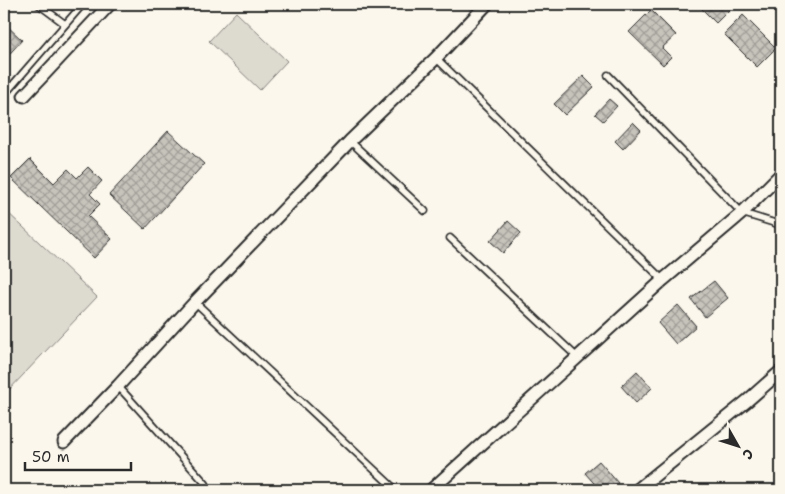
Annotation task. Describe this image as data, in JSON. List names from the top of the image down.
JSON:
{
  "scale_bar": "50 m",
  "north": "bottom right"
}
